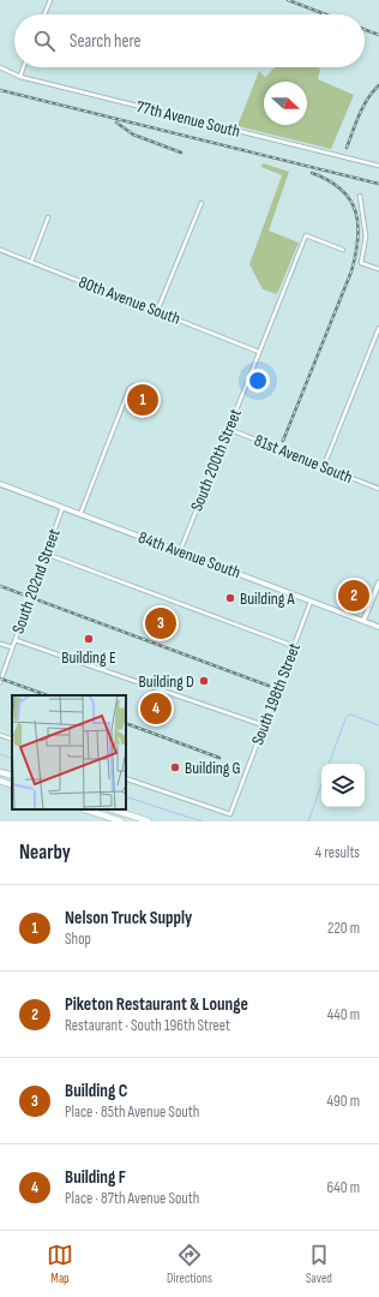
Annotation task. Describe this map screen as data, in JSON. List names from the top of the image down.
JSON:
{
  "streets": {
    "main road": ["84th Avenue South"],
    "street": [
      "77th Avenue South",
      "80th Avenue South",
      "81st Avenue South",
      "South 200th Street",
      "South 202nd Street",
      "South 198th Street"
    ]
  },
  "crossings": [
    ["80th Avenue South", "South 200th Street"],
    ["81st Avenue South", "South 200th Street"],
    ["South 200th Street", "84th Avenue South"],
    ["84th Avenue South", "South 202nd Street"],
    ["84th Avenue South", "South 198th Street"]
  ],
  "places": [
    "Building A",
    "Building E",
    "Building D",
    "Building G"
  ],
  "north": "right",
  "page": {
    "search": "Search here",
    "pins": [
      "1",
      "2",
      "3",
      "4"
    ],
    "heading": ["Nearby", "4 results"],
    "list": [
      {
        "mark": "1",
        "name": "Nelson Truck Supply",
        "note": "Shop",
        "value": "220 m"
      },
      {
        "mark": "2",
        "name": "Piketon Restaurant & Lounge",
        "note": "Restaurant · South 196th Street",
        "value": "440 m"
      },
      {
        "mark": "3",
        "name": "Building C",
        "note": "Place · 85th Avenue South",
        "value": "490 m"
      },
      {
        "mark": "4",
        "name": "Building F",
        "note": "Place · 87th Avenue South",
        "value": "640 m"
      }
    ],
    "nav": ["Map", "Directions", "Saved"]
  }
}
